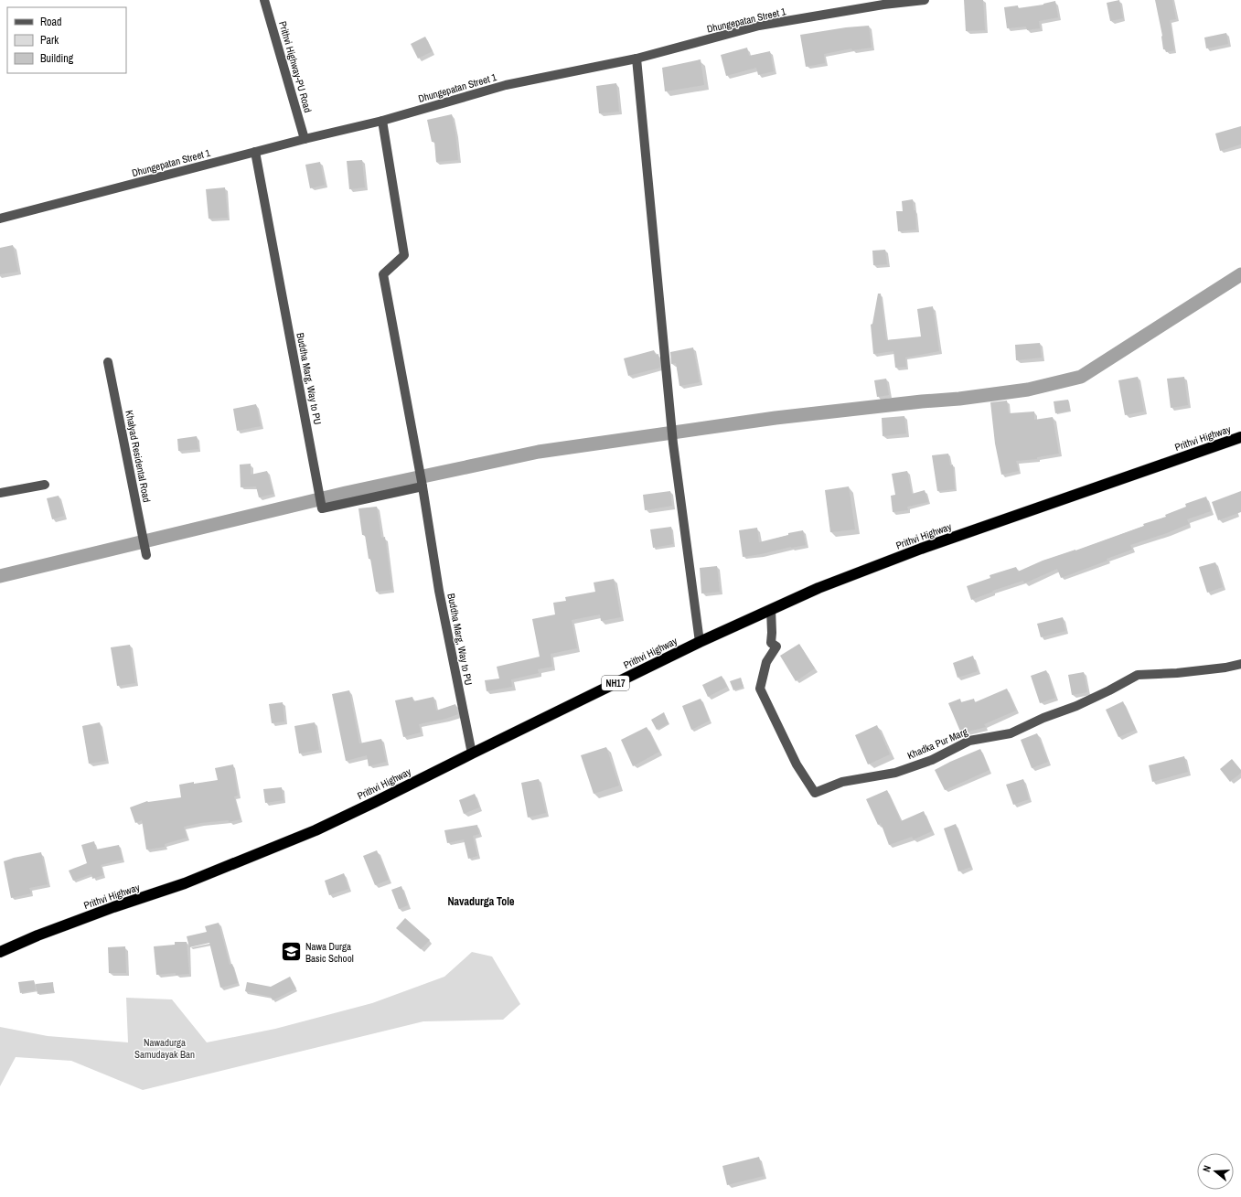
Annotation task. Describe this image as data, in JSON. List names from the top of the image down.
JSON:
{
  "streets": {
    "highway": ["Prithvi Highway", "NH17"],
    "street": [
      "Dhungepatan Street 1",
      "Prithvi Highway-PU Road",
      "Buddha Marg, Way to PU",
      "Khalyad Residental Road",
      "Khadka Pur Marg"
    ]
  },
  "crossings": [
    ["Dhungepatan Street 1", "Prithvi Highway-PU Road"],
    ["Dhungepatan Street 1", "Buddha Marg, Way to PU"],
    ["Buddha Marg, Way to PU", "Prithvi Highway"],
    ["Prithvi Highway", "Khadka Pur Marg"]
  ],
  "districts": ["Navadurga Tole"],
  "parks": ["Nawadurga Samudayak Ban"],
  "places": {
    "school or university": ["Nawa Durga Basic School"]
  },
  "legend": ["Road", "Park", "Building"],
  "north": "left"
}
